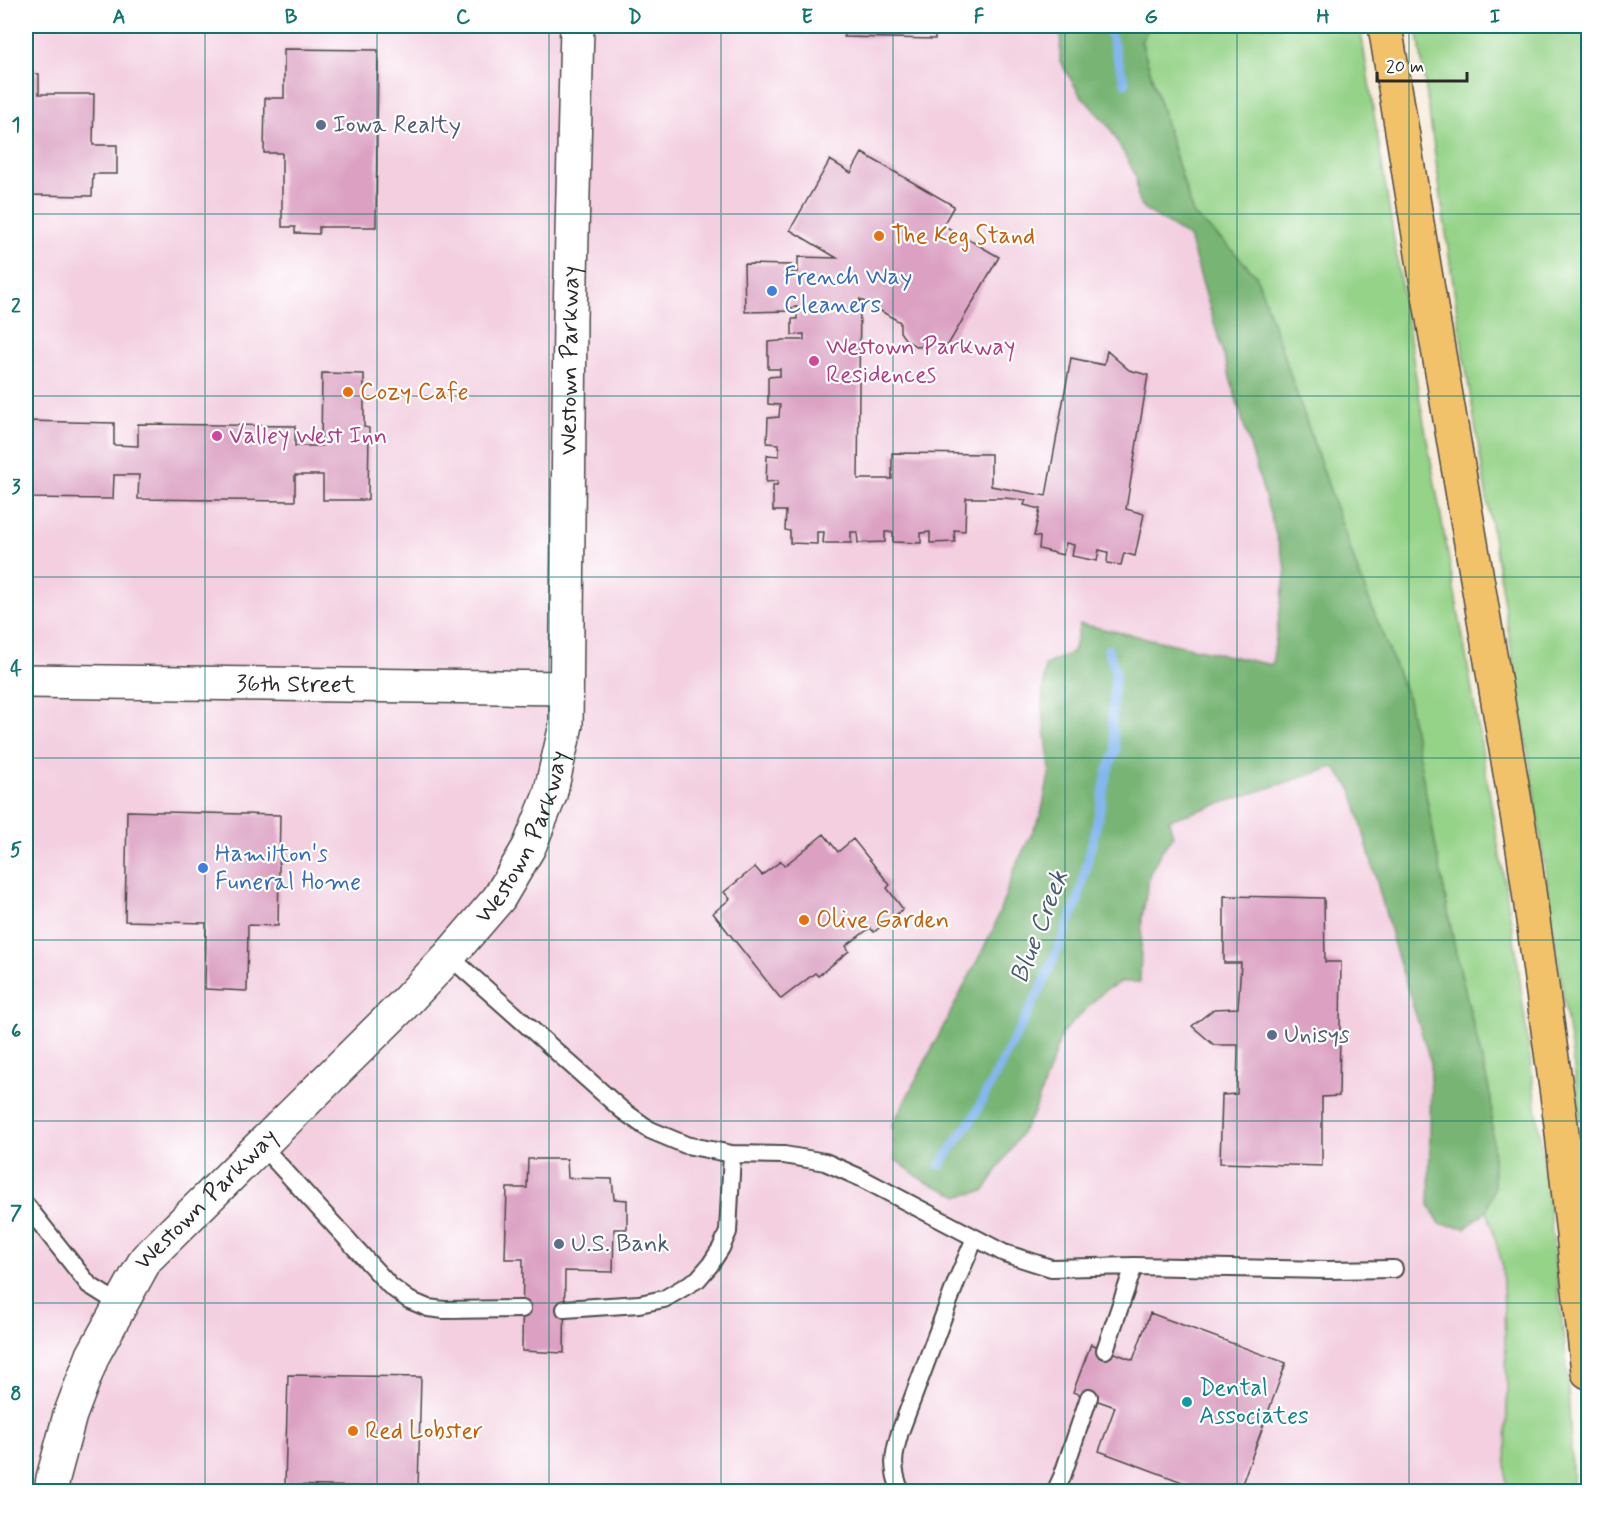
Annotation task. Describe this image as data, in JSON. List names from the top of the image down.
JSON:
{
  "streets": {
    "street": ["Westown Parkway", "36th Street"]
  },
  "crossings": [
    ["Westown Parkway", "36th Street"]
  ],
  "water": ["Blue Creek"],
  "places": [
    "Iowa Realty",
    "The Keg Stand",
    "French Way Cleaners",
    "Westown Parkway Residences",
    "Cozy Cafe",
    "Valley West Inn",
    "Hamilton's Funeral Home",
    "Olive Garden",
    "Unisys",
    "U.S. Bank",
    "Dental Associates",
    "Red Lobster"
  ],
  "scale_bar": "20 m",
  "grid": {
    "columns": [
      "A",
      "B",
      "C",
      "D",
      "E",
      "F",
      "G",
      "H",
      "I"
    ],
    "rows": [
      "1",
      "2",
      "3",
      "4",
      "5",
      "6",
      "7",
      "8"
    ]
  }
}
